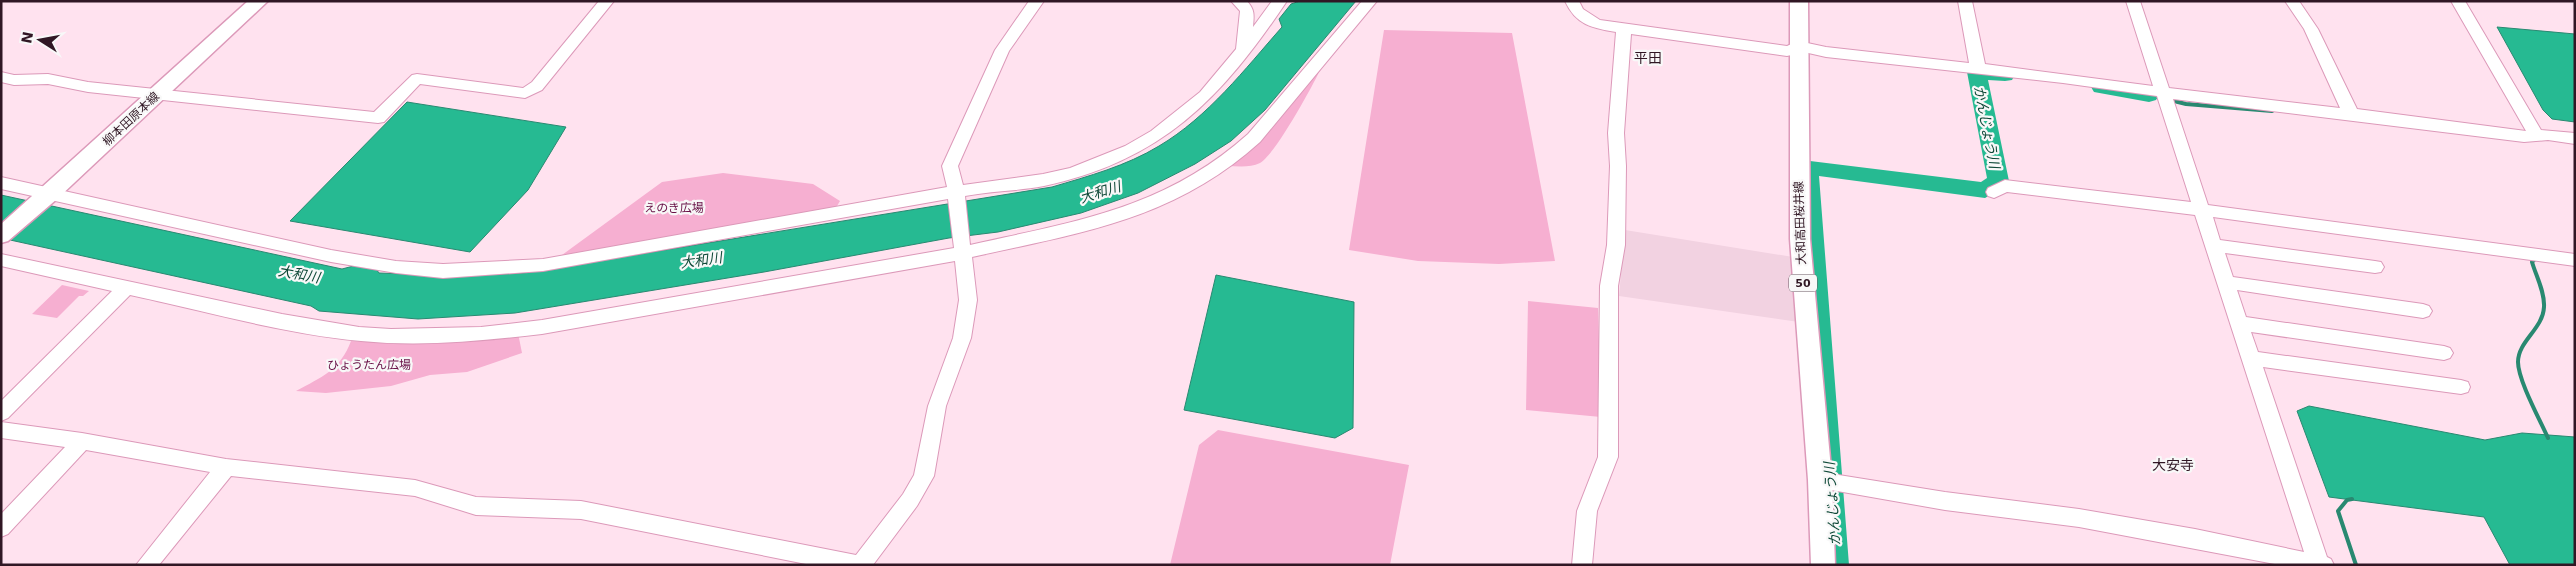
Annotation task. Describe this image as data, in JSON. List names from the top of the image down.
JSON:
{
  "streets": {
    "main road": ["柳本田原本線", "大和高田桜井線", "50"]
  },
  "districts": ["平田", "大安寺"],
  "water": ["かんじょう川", "大和川"],
  "parks": ["えのき広場", "ひょうたん広場"],
  "north": "left"
}
